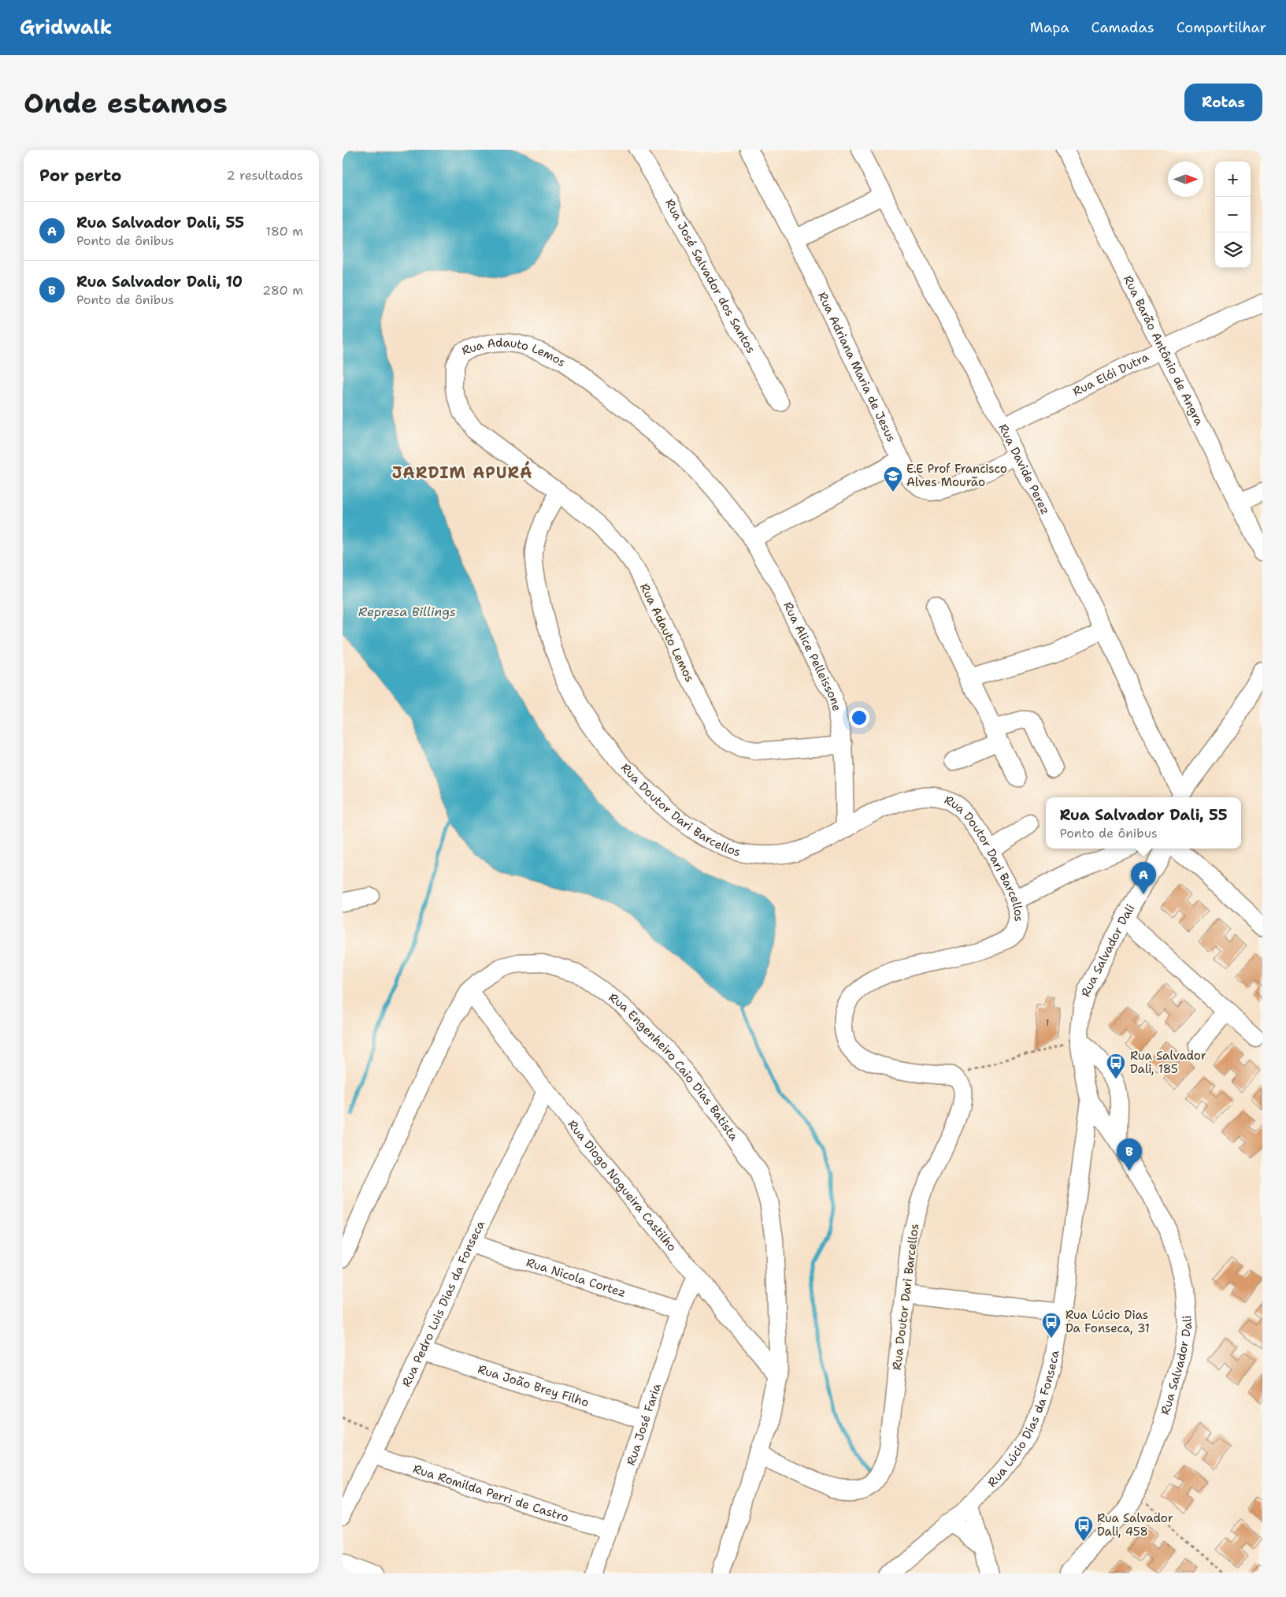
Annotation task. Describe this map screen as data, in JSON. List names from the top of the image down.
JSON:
{
  "streets": {
    "street": [
      "Rua José Salvador dos Santos",
      "Rua Barão Antônio de Angra",
      "Rua Adauto Lemos",
      "Rua Adriana Maria de Jesus",
      "Rua Elói Dutra",
      "Rua Davide Perez",
      "Rua Alice Pelleissone",
      "Rua Doutor Dari Barcellos",
      "Rua Salvador Dali",
      "Rua Engenheiro Caio Dias Batista",
      "Rua Diogo Nogueira Castilho",
      "Rua Nicola Cortez",
      "Rua Pedro Luis Dias da Fonseca",
      "Rua João Brey Filho",
      "Rua Lúcio Dias da Fonseca",
      "Rua José Faria",
      "Rua Romilda Perri de Castro"
    ]
  },
  "crossings": [
    ["Rua Barão Antônio de Angra", "Rua Elói Dutra"],
    ["Rua Adauto Lemos", "Rua Alice Pelleissone"],
    ["Rua Adauto Lemos", "Rua Doutor Dari Barcellos"],
    ["Rua Adriana Maria de Jesus", "Rua Davide Perez"],
    ["Rua Elói Dutra", "Rua Davide Perez"],
    ["Rua Alice Pelleissone", "Rua Doutor Dari Barcellos"],
    ["Rua Doutor Dari Barcellos", "Rua Engenheiro Caio Dias Batista"],
    ["Rua Salvador Dali", "Rua Lúcio Dias da Fonseca"],
    ["Rua Engenheiro Caio Dias Batista", "Rua Diogo Nogueira Castilho"],
    ["Rua Diogo Nogueira Castilho", "Rua Pedro Luis Dias da Fonseca"],
    ["Rua Diogo Nogueira Castilho", "Rua José Faria"],
    ["Rua Nicola Cortez", "Rua Pedro Luis Dias da Fonseca"],
    ["Rua Nicola Cortez", "Rua José Faria"],
    ["Rua Pedro Luis Dias da Fonseca", "Rua João Brey Filho"],
    ["Rua Pedro Luis Dias da Fonseca", "Rua Romilda Perri de Castro"],
    ["Rua João Brey Filho", "Rua José Faria"],
    ["Rua José Faria", "Rua Romilda Perri de Castro"]
  ],
  "districts": ["JARDIM APURÁ"],
  "water": ["Represa Billings"],
  "places": {
    "school or university": ["E.E Prof Francisco Alves Mourão"],
    "bus stop": ["Rua Salvador Dali, 185", "Rua Lúcio Dias Da Fonseca, 31", "Rua Salvador Dali, 458"]
  },
  "house_numbers": ["1"],
  "north": "right",
  "page": {
    "header": "Gridwalk",
    "nav": ["Mapa", "Camadas", "Compartilhar"],
    "buttons": "Rotas",
    "title": "Onde estamos",
    "heading": ["Por perto", "2 resultados"],
    "map_buttons": ["+", "−"],
    "list": [
      {
        "mark": "A",
        "name": "Rua Salvador Dali, 55",
        "note": "Ponto de ônibus",
        "value": "180 m"
      },
      {
        "mark": "B",
        "name": "Rua Salvador Dali, 10",
        "note": "Ponto de ônibus",
        "value": "280 m"
      }
    ],
    "popup": ["Rua Salvador Dali, 55", "Ponto de ônibus"],
    "pins": ["A", "B"]
  }
}
